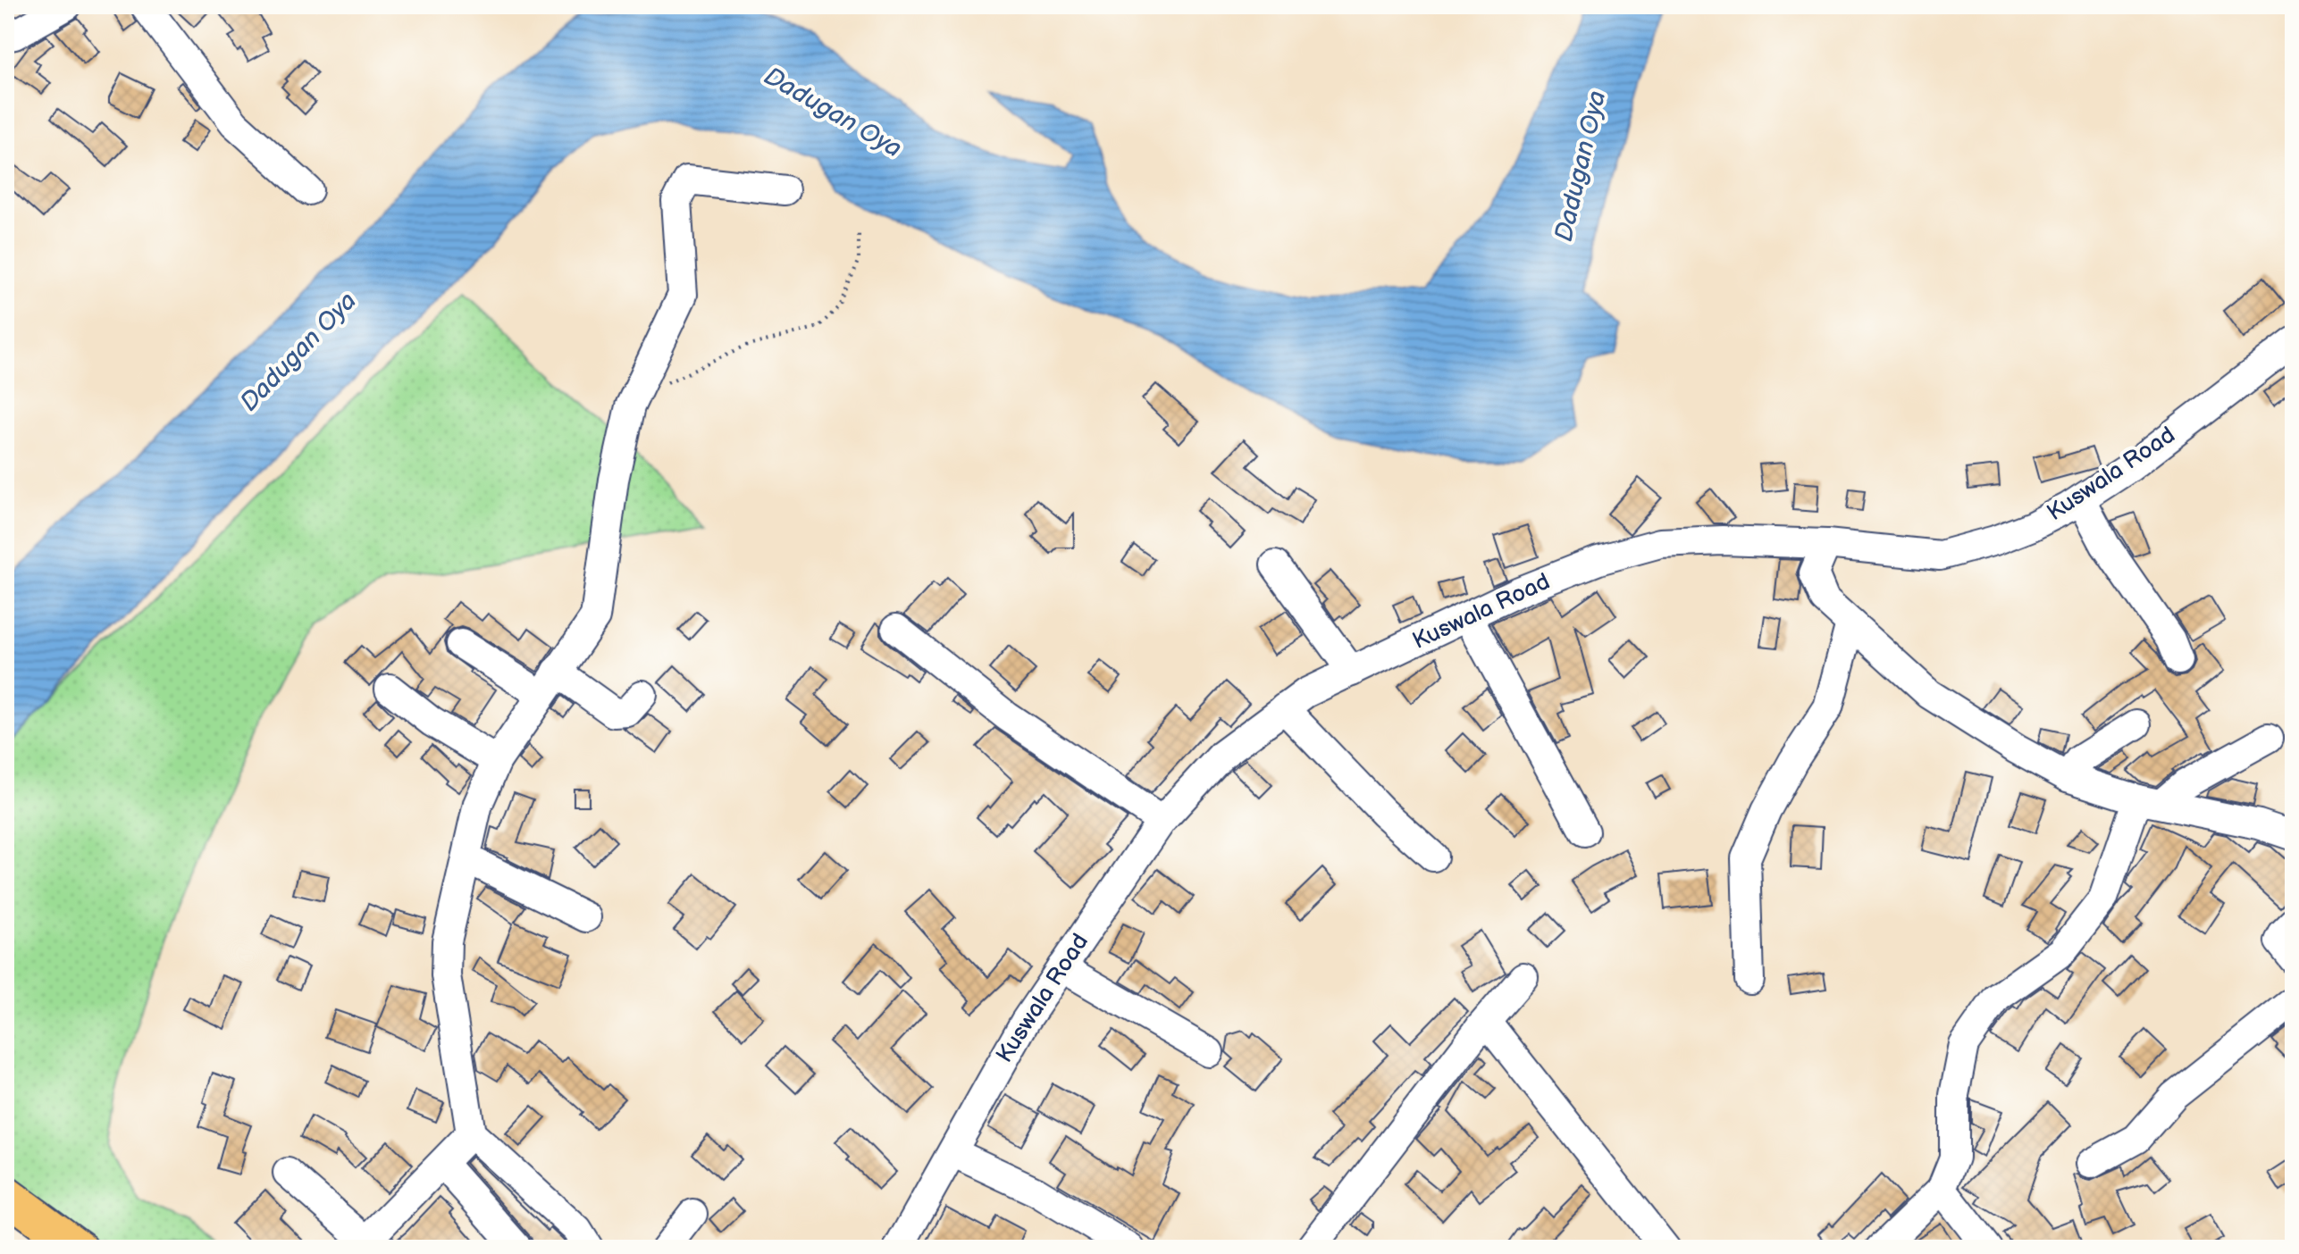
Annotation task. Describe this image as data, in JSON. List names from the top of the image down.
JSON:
{
  "streets": {
    "street": ["Kuswala Road"]
  },
  "water": ["Dadugan Oya"]
}
